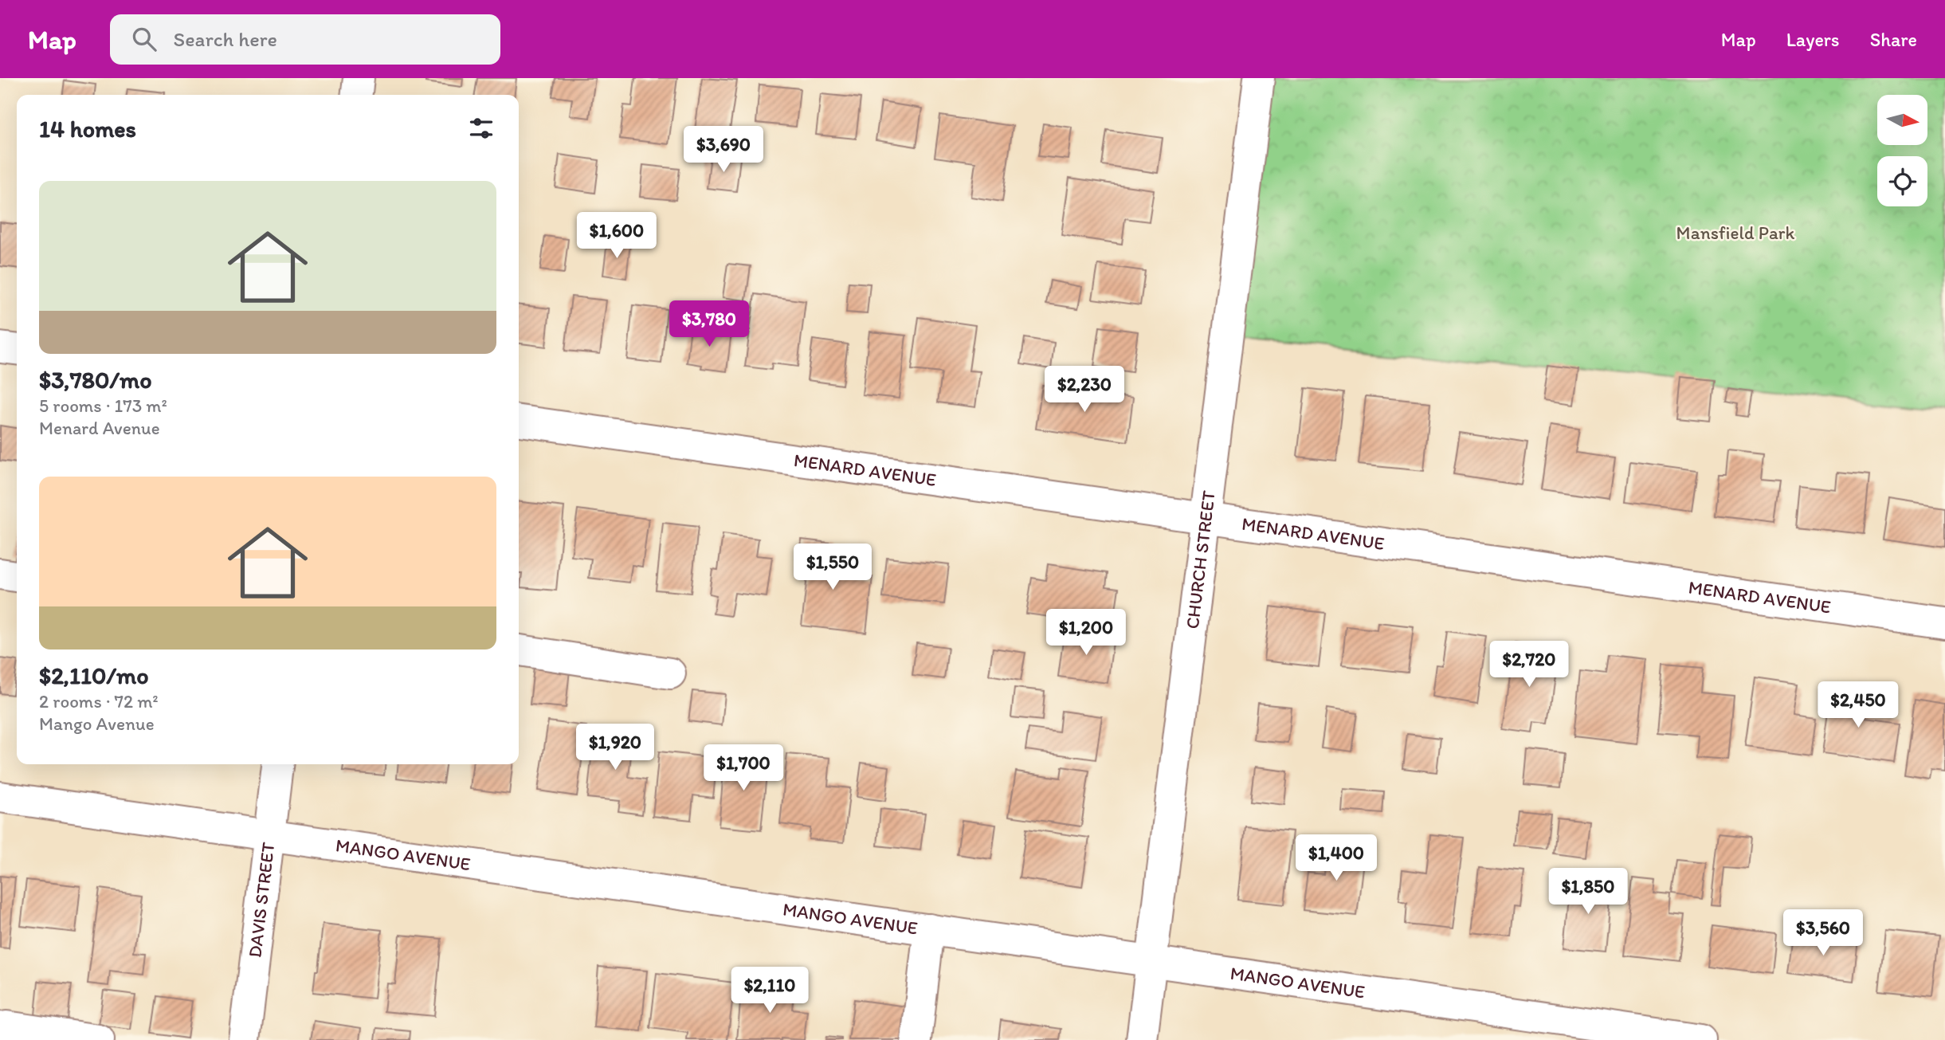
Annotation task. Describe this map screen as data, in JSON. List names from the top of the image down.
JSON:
{
  "streets": {
    "street": [
      "MENARD AVENUE",
      "CHURCH STREET",
      "MANGO AVENUE",
      "DAVIS STREET"
    ]
  },
  "crossings": [
    ["MENARD AVENUE", "CHURCH STREET"],
    ["CHURCH STREET", "MANGO AVENUE"],
    ["MANGO AVENUE", "DAVIS STREET"]
  ],
  "parks": ["Mansfield Park"],
  "north": "right",
  "page": {
    "header": "Map",
    "search": "Search here",
    "nav": ["Map", "Layers", "Share"],
    "heading": "14 homes",
    "price": [
      "$3,690",
      "$1,600",
      "$3,780",
      "$2,230",
      "$1,550",
      "$1,200",
      "$2,720",
      "$2,450",
      "$1,920",
      "$1,700",
      "$1,400",
      "$1,850",
      "$3,560",
      "$2,110"
    ],
    "list": [
      {
        "name": "$3,780/mo",
        "note": "5 rooms · 173 m² · Menard Avenue"
      },
      {
        "name": "$2,110/mo",
        "note": "2 rooms · 72 m² · Mango Avenue"
      }
    ]
  }
}
